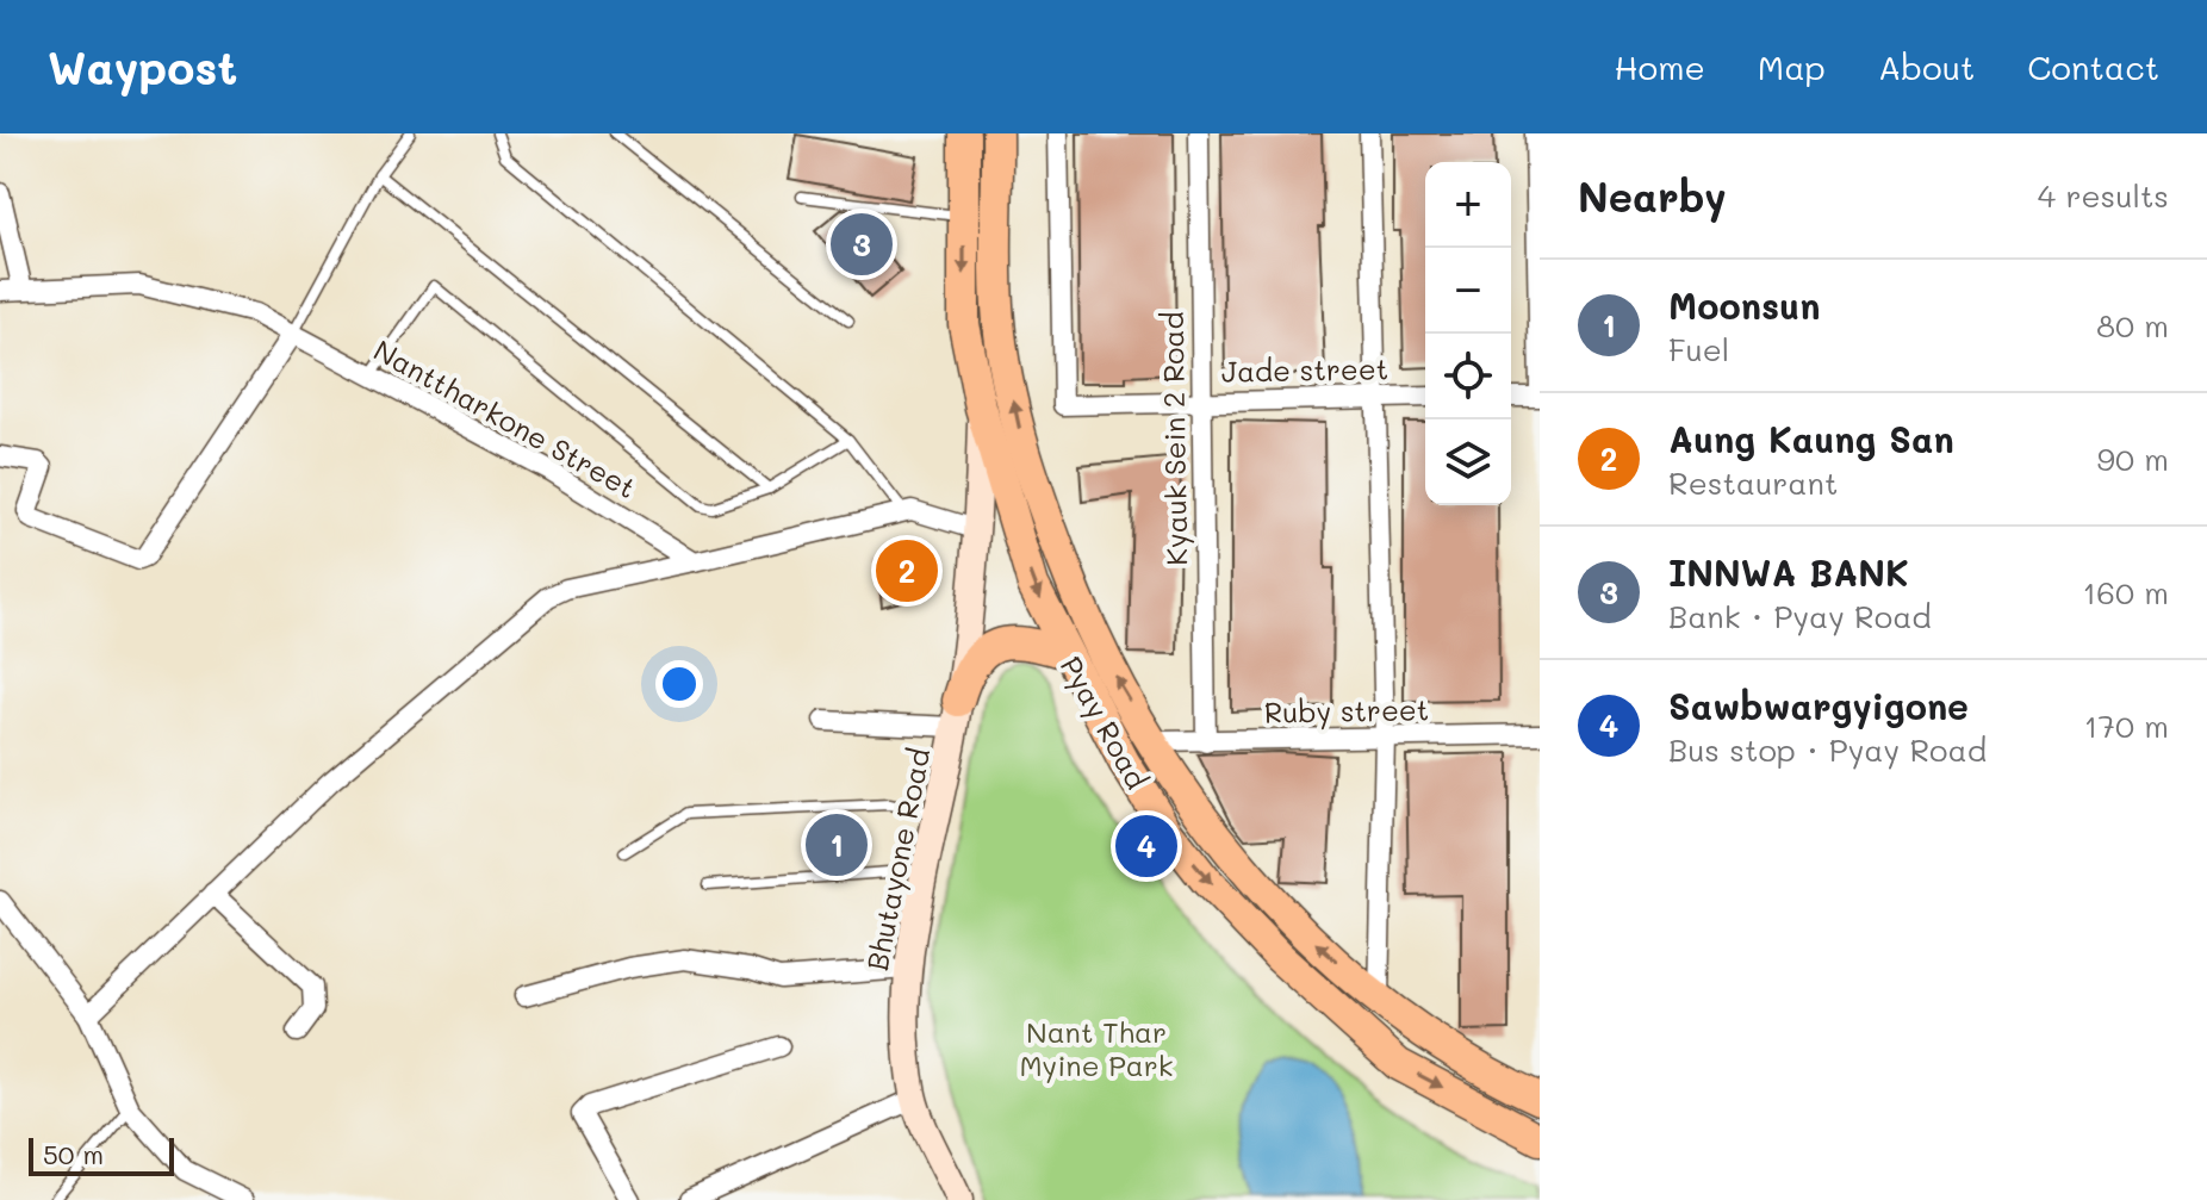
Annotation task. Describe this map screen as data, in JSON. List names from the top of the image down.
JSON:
{
  "streets": {
    "highway": ["Pyay Road"],
    "main road": ["Bhutayone Road"],
    "street": [
      "Jade street",
      "Nanttharkone Street",
      "Kyauk Sein 2 Road",
      "Ruby street"
    ]
  },
  "crossings": [
    ["Jade street", "Kyauk Sein 2 Road"],
    ["Kyauk Sein 2 Road", "Ruby street"],
    ["Ruby street", "Pyay Road"],
    ["Pyay Road", "Bhutayone Road"]
  ],
  "parks": ["Nant Thar Myine Park"],
  "scale_bar": "50 m",
  "page": {
    "header": "Waypost",
    "nav": [
      "Home",
      "Map",
      "About",
      "Contact"
    ],
    "heading": ["Nearby", "4 results"],
    "map_buttons": ["+", "−"],
    "pins": [
      "3",
      "2",
      "1",
      "4"
    ],
    "list": [
      {
        "mark": "1",
        "name": "Moonsun",
        "note": "Fuel",
        "value": "80 m"
      },
      {
        "mark": "2",
        "name": "Aung Kaung San",
        "note": "Restaurant",
        "value": "90 m"
      },
      {
        "mark": "3",
        "name": "INNWA BANK",
        "note": "Bank · Pyay Road",
        "value": "160 m"
      },
      {
        "mark": "4",
        "name": "Sawbwargyigone",
        "note": "Bus stop · Pyay Road",
        "value": "170 m"
      }
    ],
    "scale": "50 m"
  }
}
